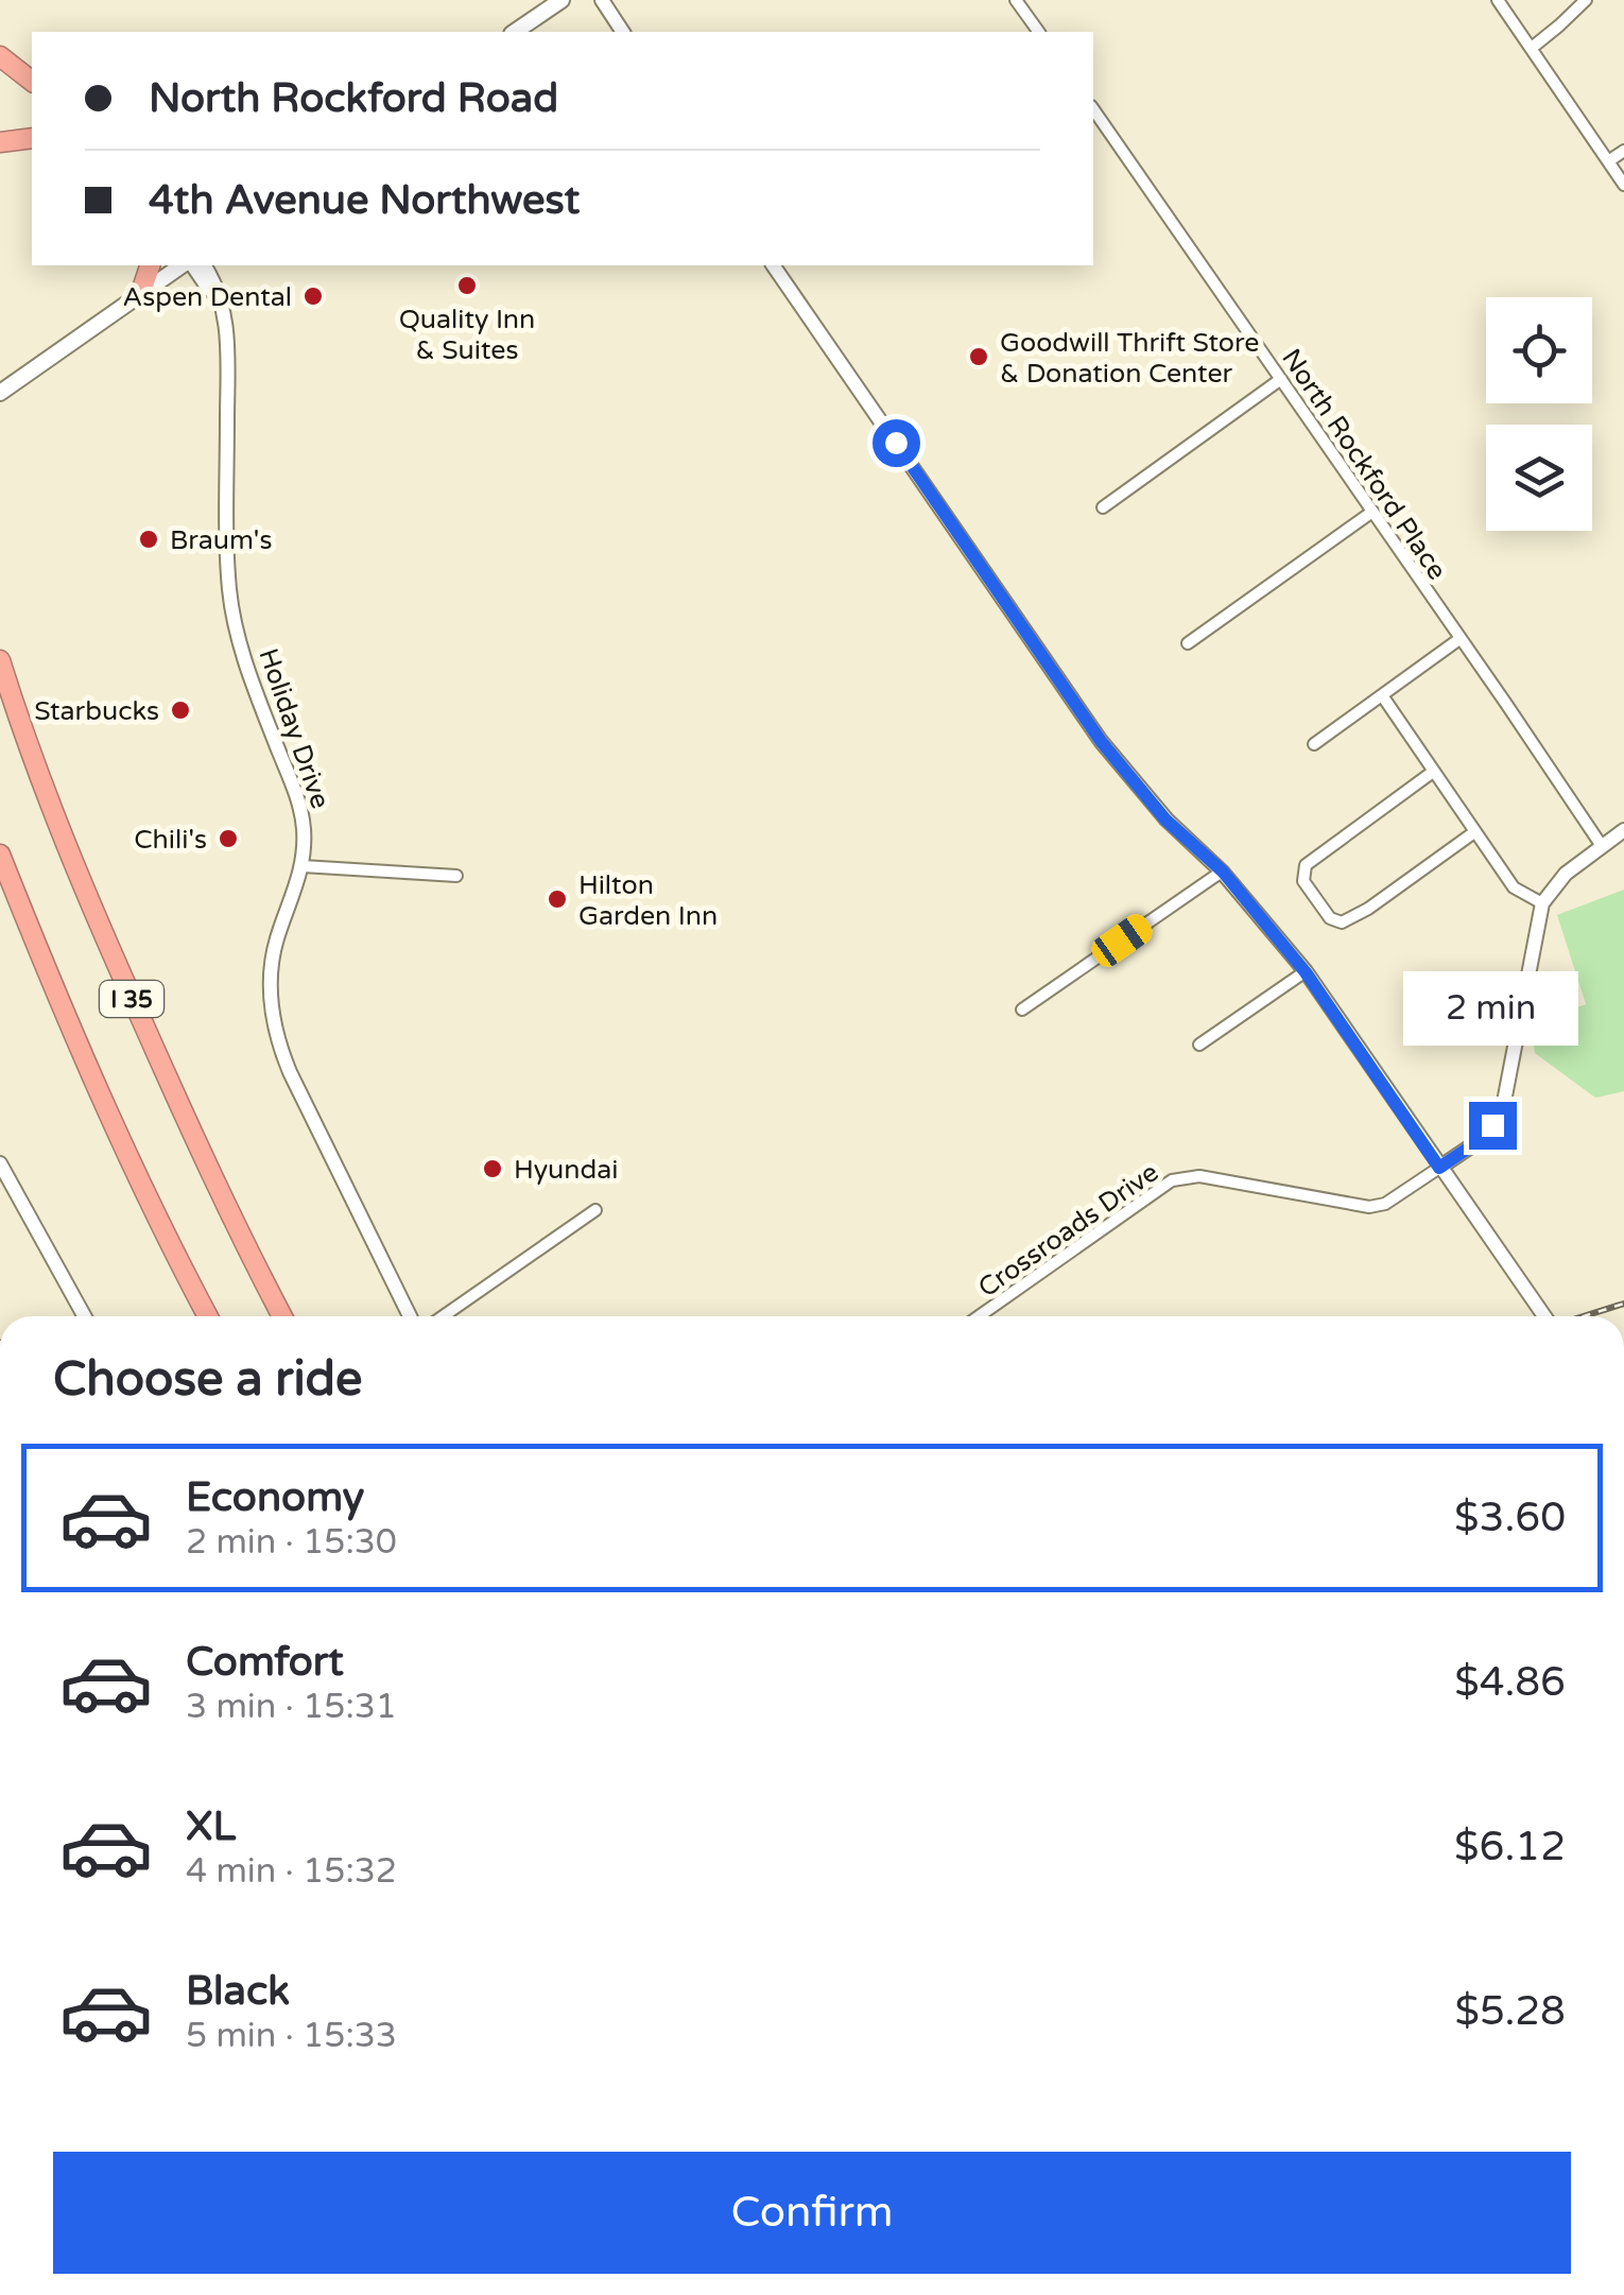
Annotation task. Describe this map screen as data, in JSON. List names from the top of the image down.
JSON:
{
  "streets": {
    "highway": ["I 35"],
    "street": ["North Rockford Place", "Holiday Drive", "Crossroads Drive"]
  },
  "places": [
    "Quality Inn & Suites",
    "Aspen Dental",
    "Goodwill Thrift Store & Donation Center",
    "Braum's",
    "Starbucks",
    "Chili's",
    "Hilton Garden Inn",
    "Hyundai"
  ],
  "page": {
    "banner": ["North Rockford Road", "4th Avenue Northwest"],
    "bubble": "2 min",
    "heading": "Choose a ride",
    "list": [
      {
        "name": "Economy",
        "note": "2 min · 15:30",
        "value": "$3.60"
      },
      {
        "name": "Comfort",
        "note": "3 min · 15:31",
        "value": "$4.86"
      },
      {
        "name": "XL",
        "note": "4 min · 15:32",
        "value": "$6.12"
      },
      {
        "name": "Black",
        "note": "5 min · 15:33",
        "value": "$5.28"
      }
    ],
    "buttons": "Confirm"
  }
}
